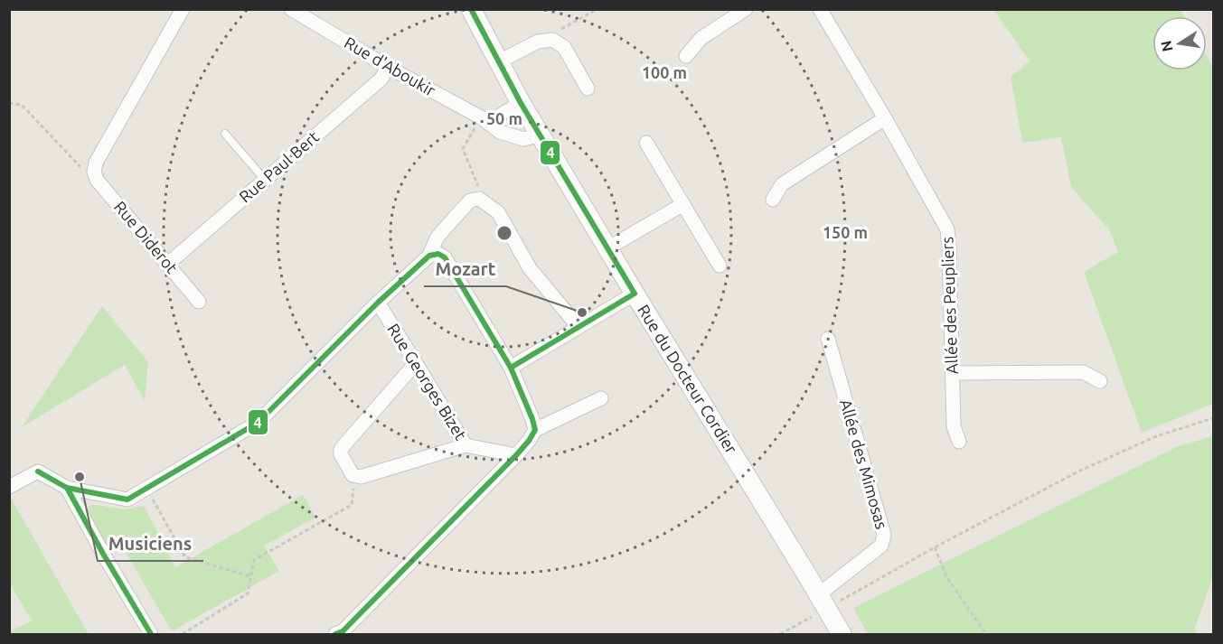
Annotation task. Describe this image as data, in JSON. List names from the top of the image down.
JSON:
{
  "streets": {
    "street": [
      "Rue d'Aboukir",
      "Rue Paul Bert",
      "Rue Diderot",
      "Allée des Peupliers",
      "Rue du Docteur Cordier",
      "Rue Georges Bizet",
      "Allée des Mimosas"
    ]
  },
  "crossings": [
    ["Rue d'Aboukir", "Rue Paul Bert"],
    ["Rue d'Aboukir", "Rue du Docteur Cordier"],
    ["Rue Paul Bert", "Rue Diderot"],
    ["Rue du Docteur Cordier", "Allée des Mimosas"]
  ],
  "places": ["Mozart", "Musiciens"],
  "lines": ["transit line 4"],
  "north": "left",
  "rings": ["100 m", "50 m", "150 m"]
}
